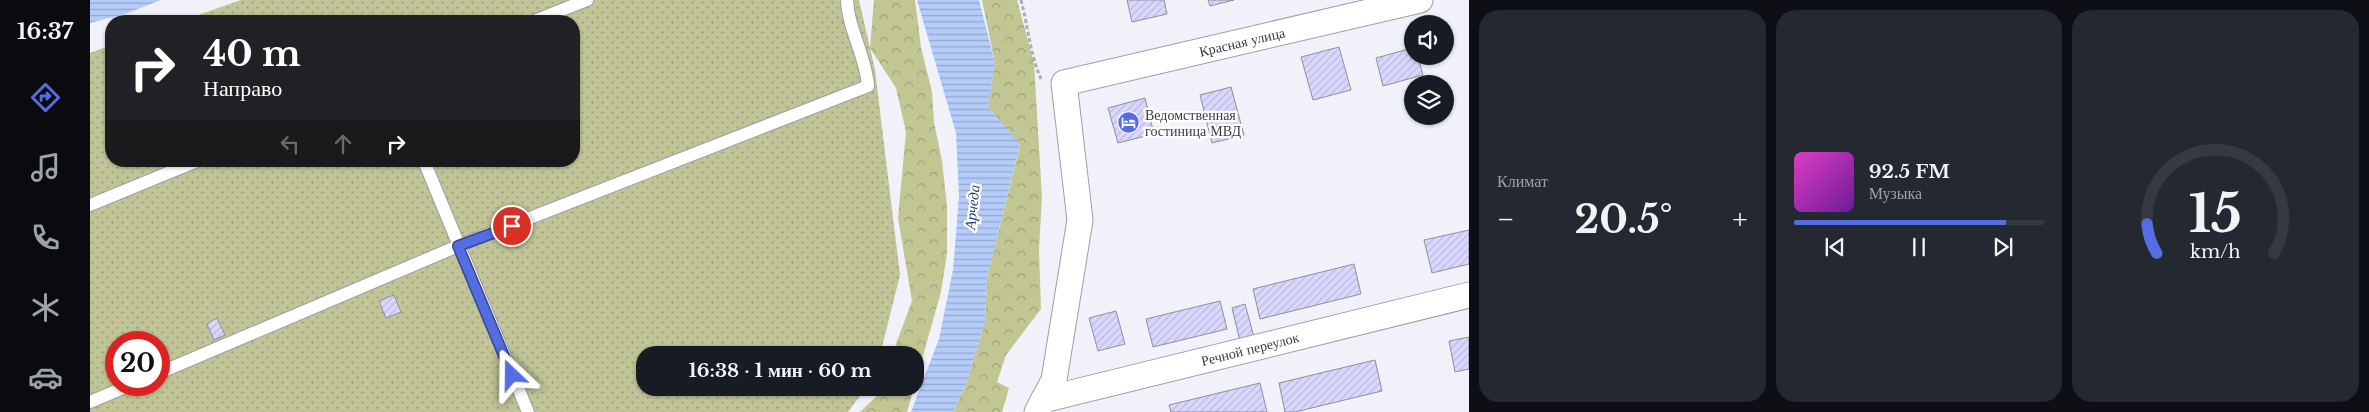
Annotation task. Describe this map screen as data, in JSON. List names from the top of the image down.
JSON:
{
  "streets": {
    "street": ["Красная улица", "Речной переулок"]
  },
  "water": ["Арчеда"],
  "places": {
    "hotel": ["Ведомственная гостиница МВД"]
  },
  "page": {
    "tabs": "16:37",
    "tile": "Климат",
    "turn": ["40 m", "Направо"],
    "song": ["92.5 FM", "Музыка"],
    "heat": ["−", "20.5°", "+"],
    "limit": "20",
    "trip": "16:38 · 1 мин · 60 m",
    "gauge": ["15", "km/h"]
  }
}
